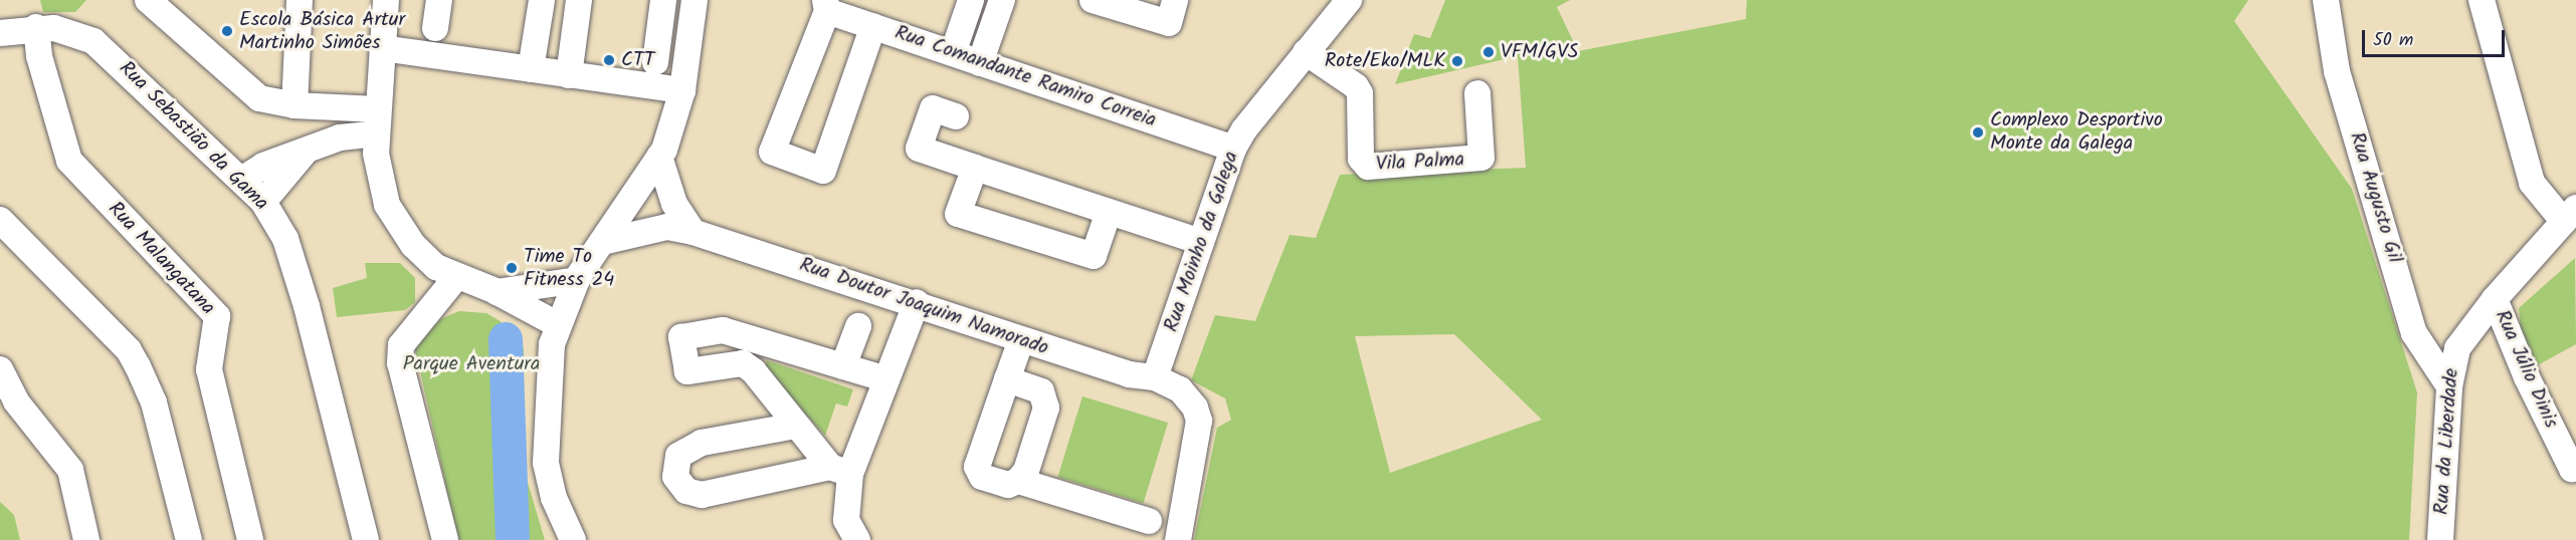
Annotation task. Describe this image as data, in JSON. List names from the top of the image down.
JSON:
{
  "streets": {
    "street": [
      "Rua Comandante Ramiro Correia",
      "Rua Sebastião da Gama",
      "Vila Palma",
      "Rua Augusto Gil",
      "Rua Moinho da Galega",
      "Rua Malangatana",
      "Rua Doutor Joaquim Namorado",
      "Rua Júlio Dinis",
      "Rua da Liberdade"
    ]
  },
  "crossings": [
    ["Rua Comandante Ramiro Correia", "Rua Moinho da Galega"],
    ["Rua Sebastião da Gama", "Rua Malangatana"],
    ["Vila Palma", "Rua Moinho da Galega"],
    ["Rua Augusto Gil", "Rua da Liberdade"],
    ["Rua Moinho da Galega", "Rua Doutor Joaquim Namorado"],
    ["Rua Júlio Dinis", "Rua da Liberdade"]
  ],
  "parks": ["Parque Aventura"],
  "places": [
    "Escola Básica Artur Martinho Simões",
    "VFM/GVS",
    "CTT",
    "Rote/Eko/MLK",
    "Complexo Desportivo Monte da Galega",
    "Time To Fitness 24"
  ],
  "scale_bar": "50 m"
}
